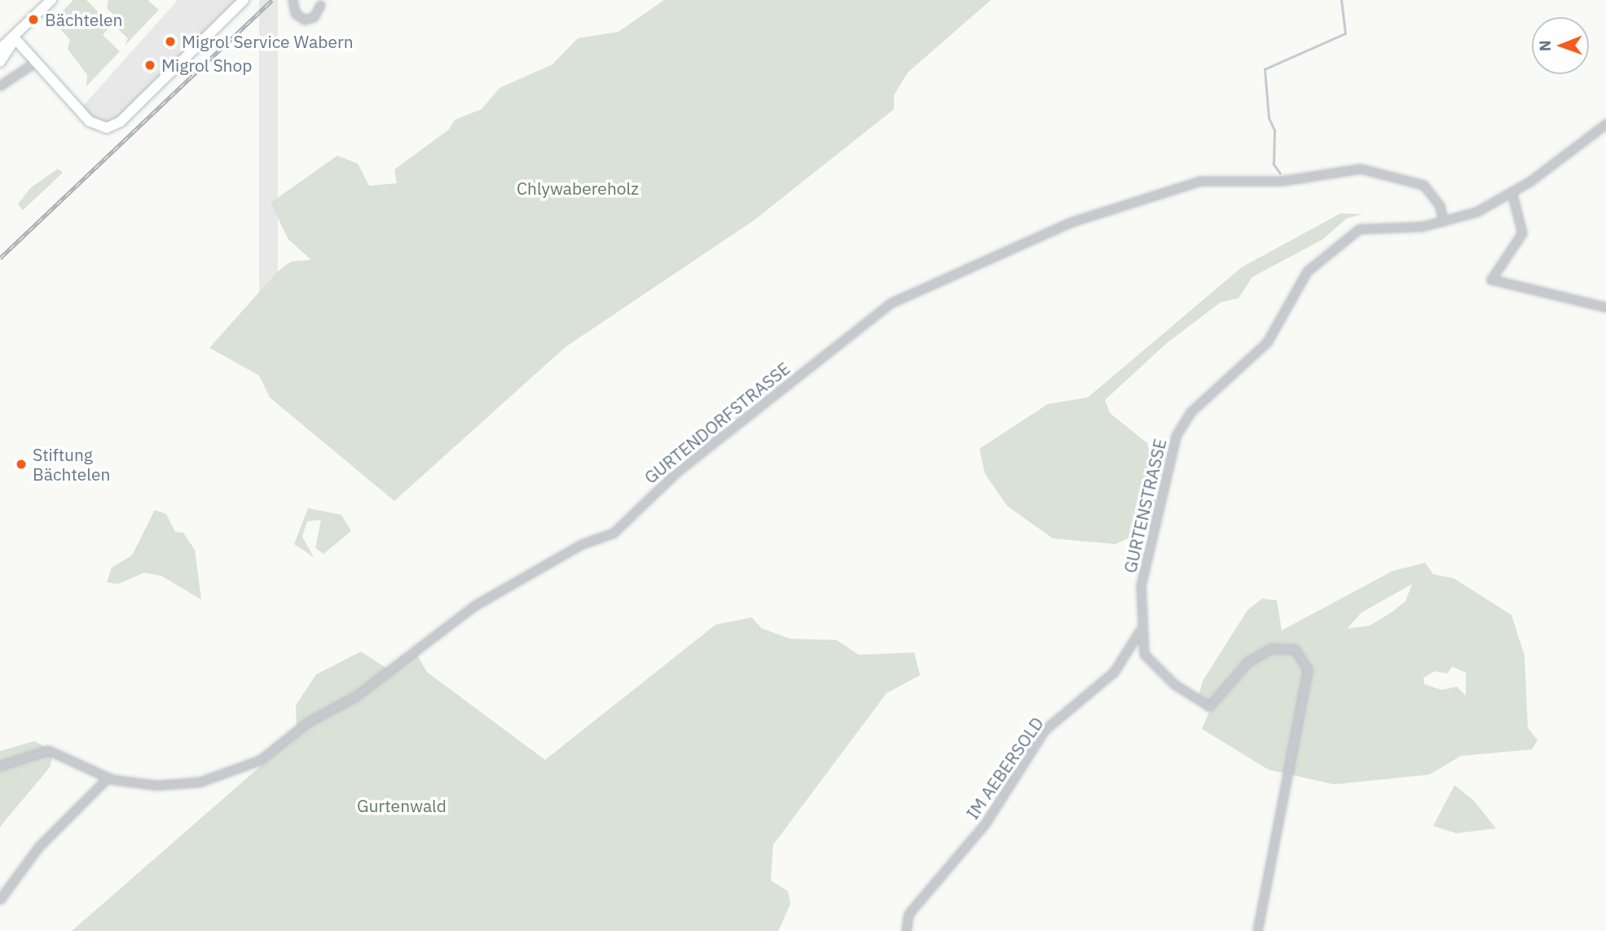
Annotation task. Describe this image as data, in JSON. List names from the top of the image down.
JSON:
{
  "streets": {
    "street": ["GURTENDORFSTRASSE", "GURTENSTRASSE", "IM AEBERSOLD"]
  },
  "crossings": [
    ["GURTENDORFSTRASSE", "GURTENSTRASSE"],
    ["GURTENSTRASSE", "IM AEBERSOLD"]
  ],
  "parks": ["Chlywabereholz", "Gurtenwald"],
  "places": [
    "Bächtelen",
    "Migrol Service Wabern",
    "Migrol Shop",
    "Stiftung Bächtelen"
  ],
  "north": "left"
}
